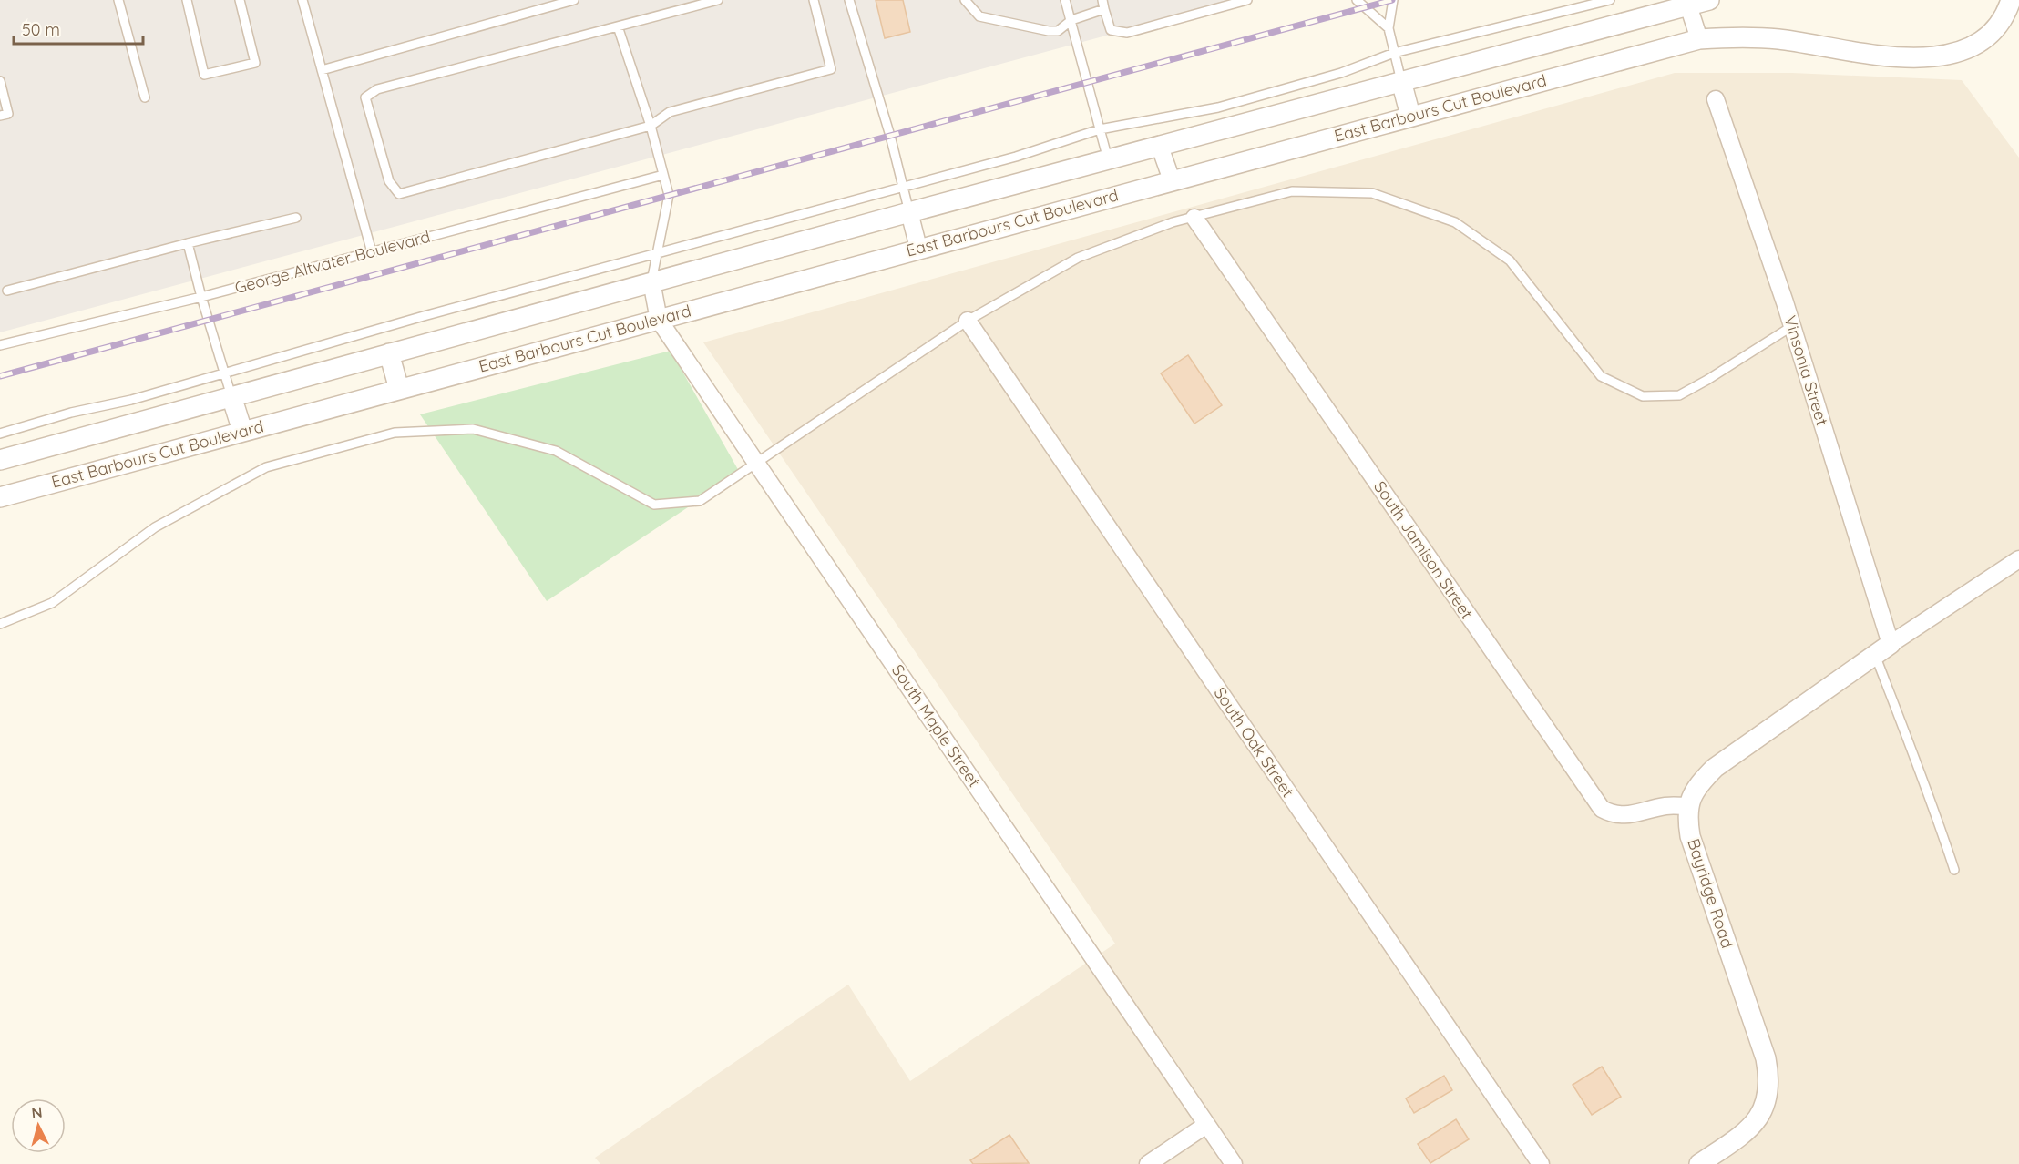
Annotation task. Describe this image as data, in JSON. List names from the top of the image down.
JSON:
{
  "streets": {
    "street": [
      "East Barbours Cut Boulevard",
      "Vinsonia Street",
      "South Jamison Street",
      "South Maple Street",
      "South Oak Street",
      "Bayridge Road"
    ],
    "lane": ["George Altvater Boulevard"]
  },
  "crossings": [
    ["East Barbours Cut Boulevard", "South Maple Street"],
    ["South Jamison Street", "Bayridge Road"]
  ],
  "scale_bar": "50 m",
  "north": "top"
}
